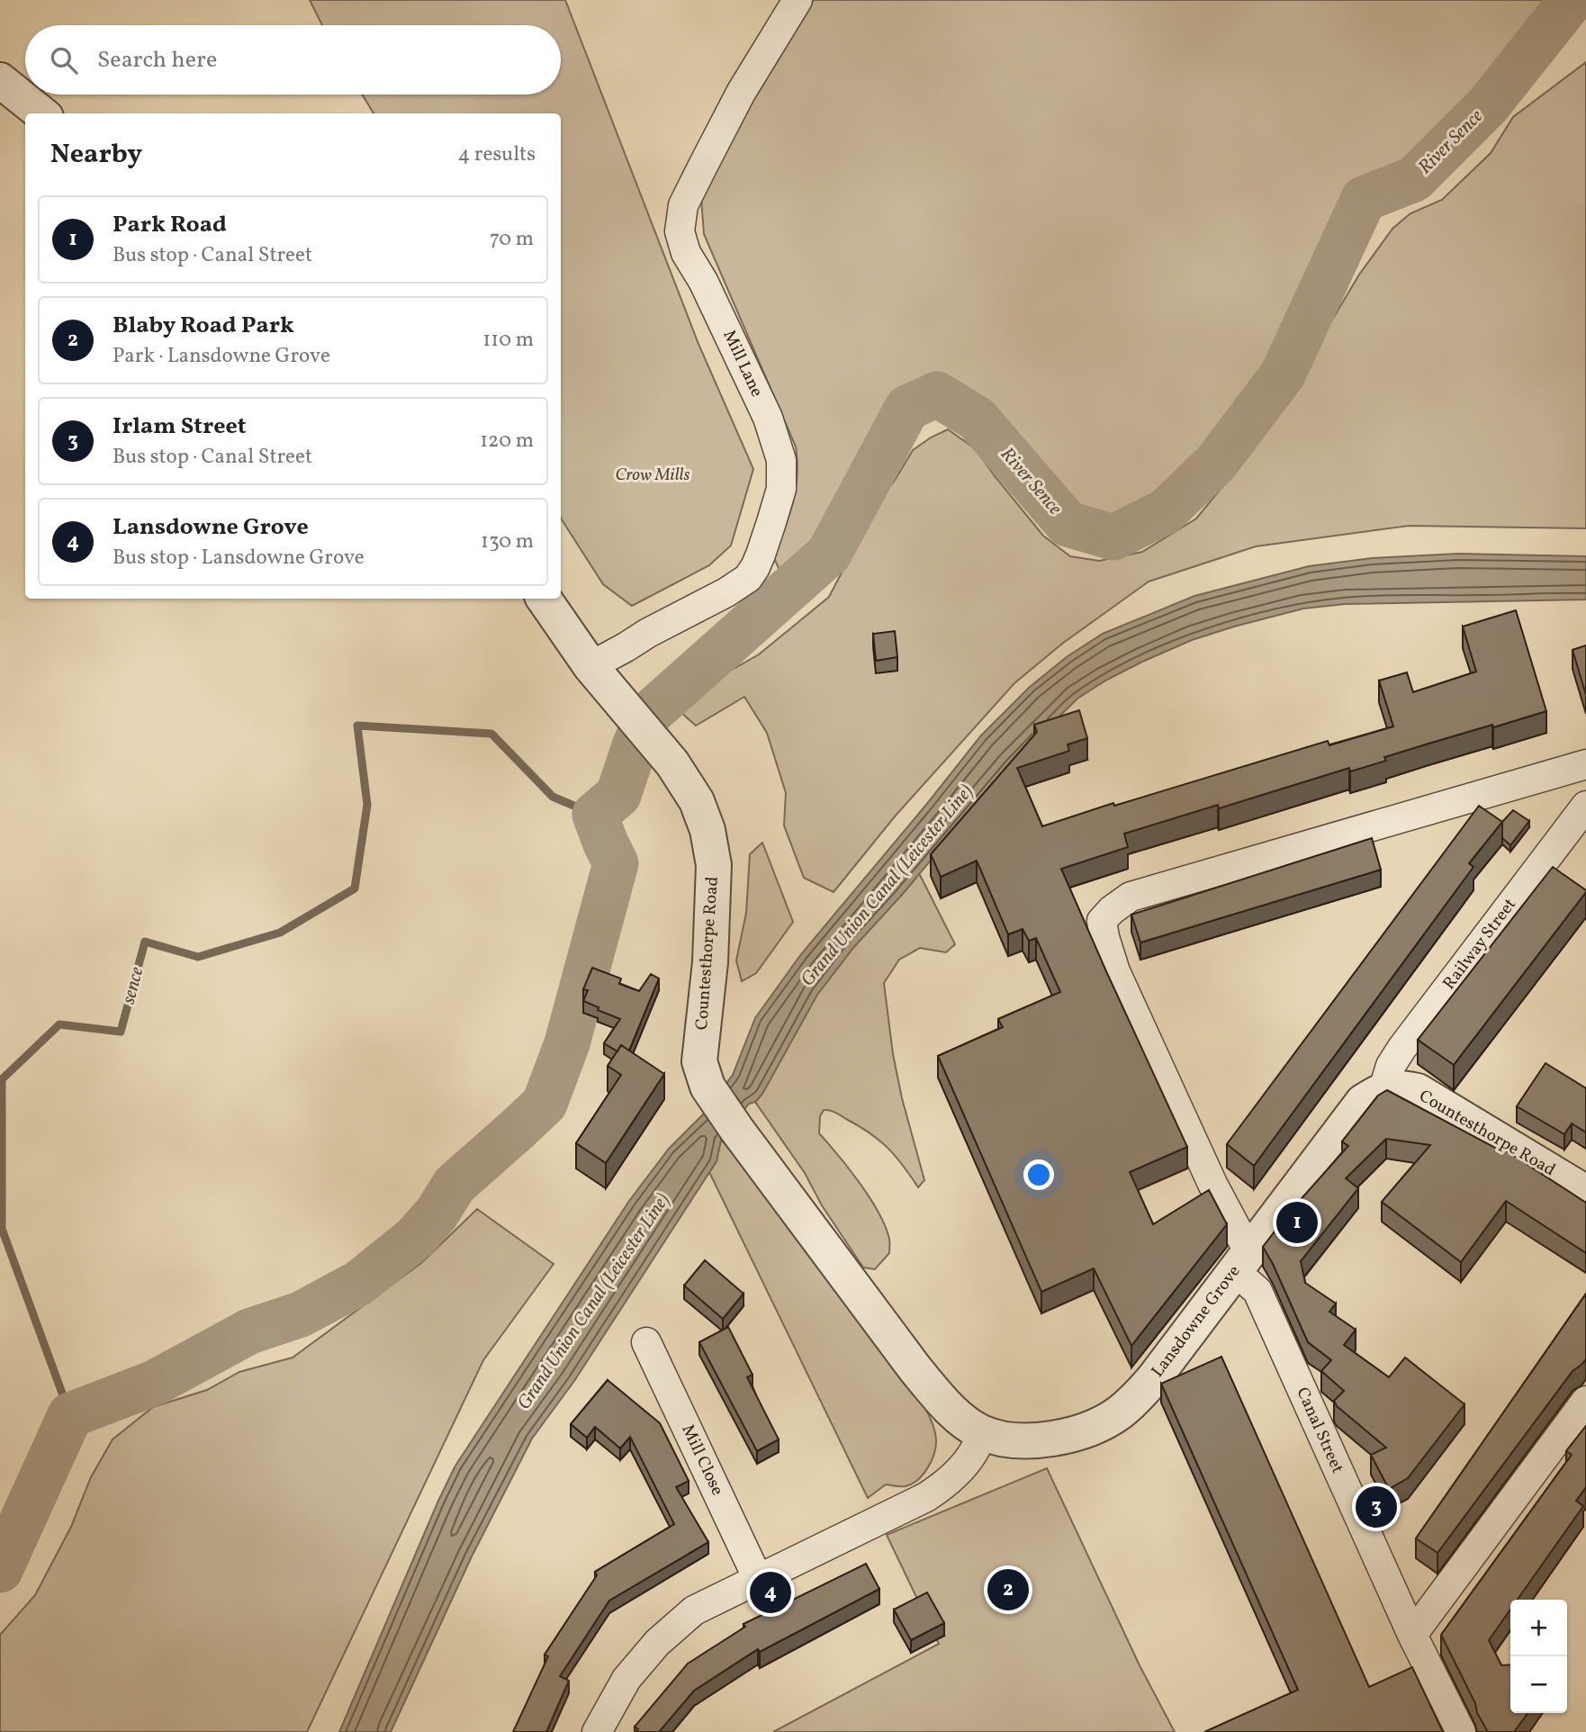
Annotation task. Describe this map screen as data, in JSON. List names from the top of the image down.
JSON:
{
  "streets": {
    "street": [
      "Mill Lane",
      "Railway Street",
      "Countesthorpe Road",
      "Lansdowne Grove",
      "Canal Street",
      "Mill Close"
    ]
  },
  "crossings": [
    ["Mill Lane", "Countesthorpe Road"],
    ["Railway Street", "Countesthorpe Road"],
    ["Railway Street", "Lansdowne Grove"],
    ["Countesthorpe Road", "Lansdowne Grove"],
    ["Lansdowne Grove", "Canal Street"]
  ],
  "water": ["River Sence", "Grand Union Canal (Leicester Line)", "sence"],
  "parks": ["Crow Mills"],
  "page": {
    "search": "Search here",
    "heading": ["Nearby", "4 results"],
    "list": [
      {
        "mark": "1",
        "name": "Park Road",
        "note": "Bus stop · Canal Street",
        "value": "70 m"
      },
      {
        "mark": "2",
        "name": "Blaby Road Park",
        "note": "Park · Lansdowne Grove",
        "value": "110 m"
      },
      {
        "mark": "3",
        "name": "Irlam Street",
        "note": "Bus stop · Canal Street",
        "value": "120 m"
      },
      {
        "mark": "4",
        "name": "Lansdowne Grove",
        "note": "Bus stop · Lansdowne Grove",
        "value": "130 m"
      }
    ],
    "pins": [
      "1",
      "3",
      "2",
      "4"
    ],
    "map_buttons": ["+", "−"]
  }
}
